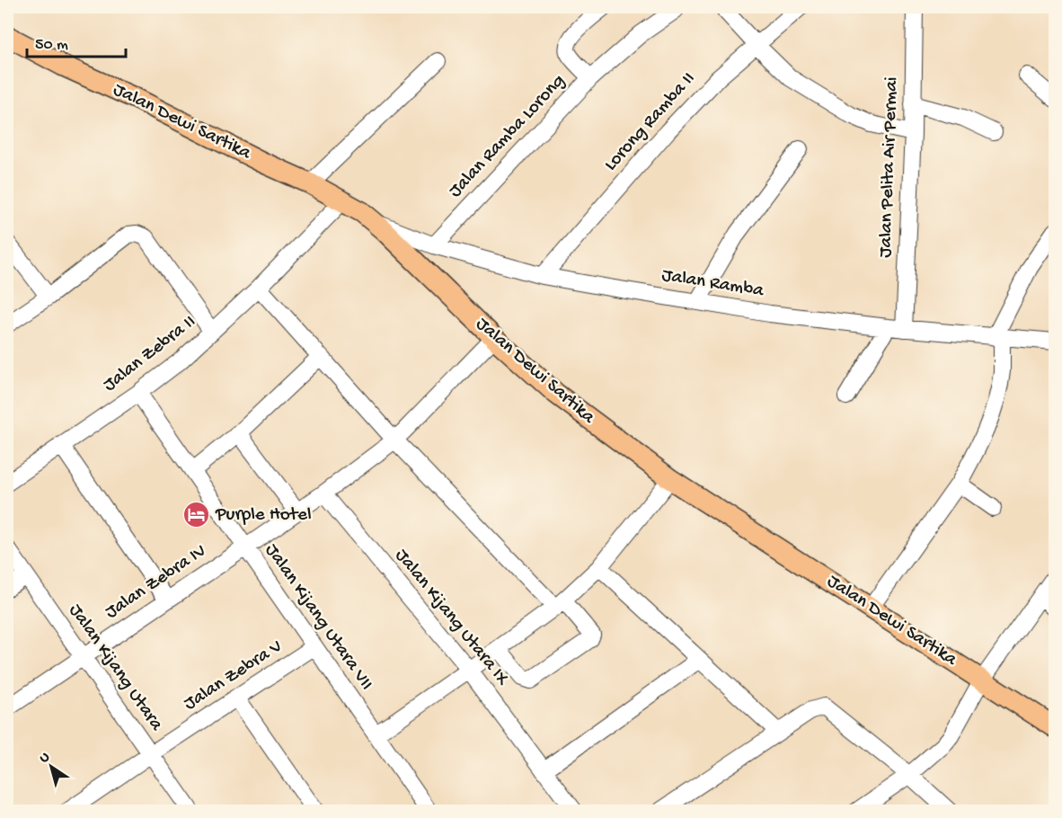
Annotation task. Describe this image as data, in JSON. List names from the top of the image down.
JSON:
{
  "streets": {
    "main road": ["Jalan Dewi Sartika"],
    "street": [
      "Lorong Ramba II",
      "Jalan Ramba Lorong",
      "Jalan Pelita Air Permai",
      "Jalan Ramba",
      "Jalan Zebra II",
      "Jalan Zebra IV",
      "Jalan Kijang Utara VII",
      "Jalan Kijang Utara IX",
      "Jalan Kijang Utara",
      "Jalan Zebra V"
    ]
  },
  "crossings": [
    ["Jalan Dewi Sartika", "Jalan Ramba"],
    ["Jalan Dewi Sartika", "Jalan Zebra II"],
    ["Jalan Dewi Sartika", "Jalan Zebra IV"],
    ["Lorong Ramba II", "Jalan Ramba"],
    ["Jalan Ramba Lorong", "Jalan Ramba"],
    ["Jalan Pelita Air Permai", "Jalan Ramba"],
    ["Jalan Zebra II", "Jalan Kijang Utara VII"],
    ["Jalan Zebra IV", "Jalan Kijang Utara VII"],
    ["Jalan Zebra IV", "Jalan Kijang Utara IX"],
    ["Jalan Zebra IV", "Jalan Kijang Utara"],
    ["Jalan Kijang Utara VII", "Jalan Zebra V"],
    ["Jalan Kijang Utara", "Jalan Zebra V"]
  ],
  "places": {
    "hotel": ["Purple Hotel"]
  },
  "scale_bar": "50 m",
  "north": "top left"
}
